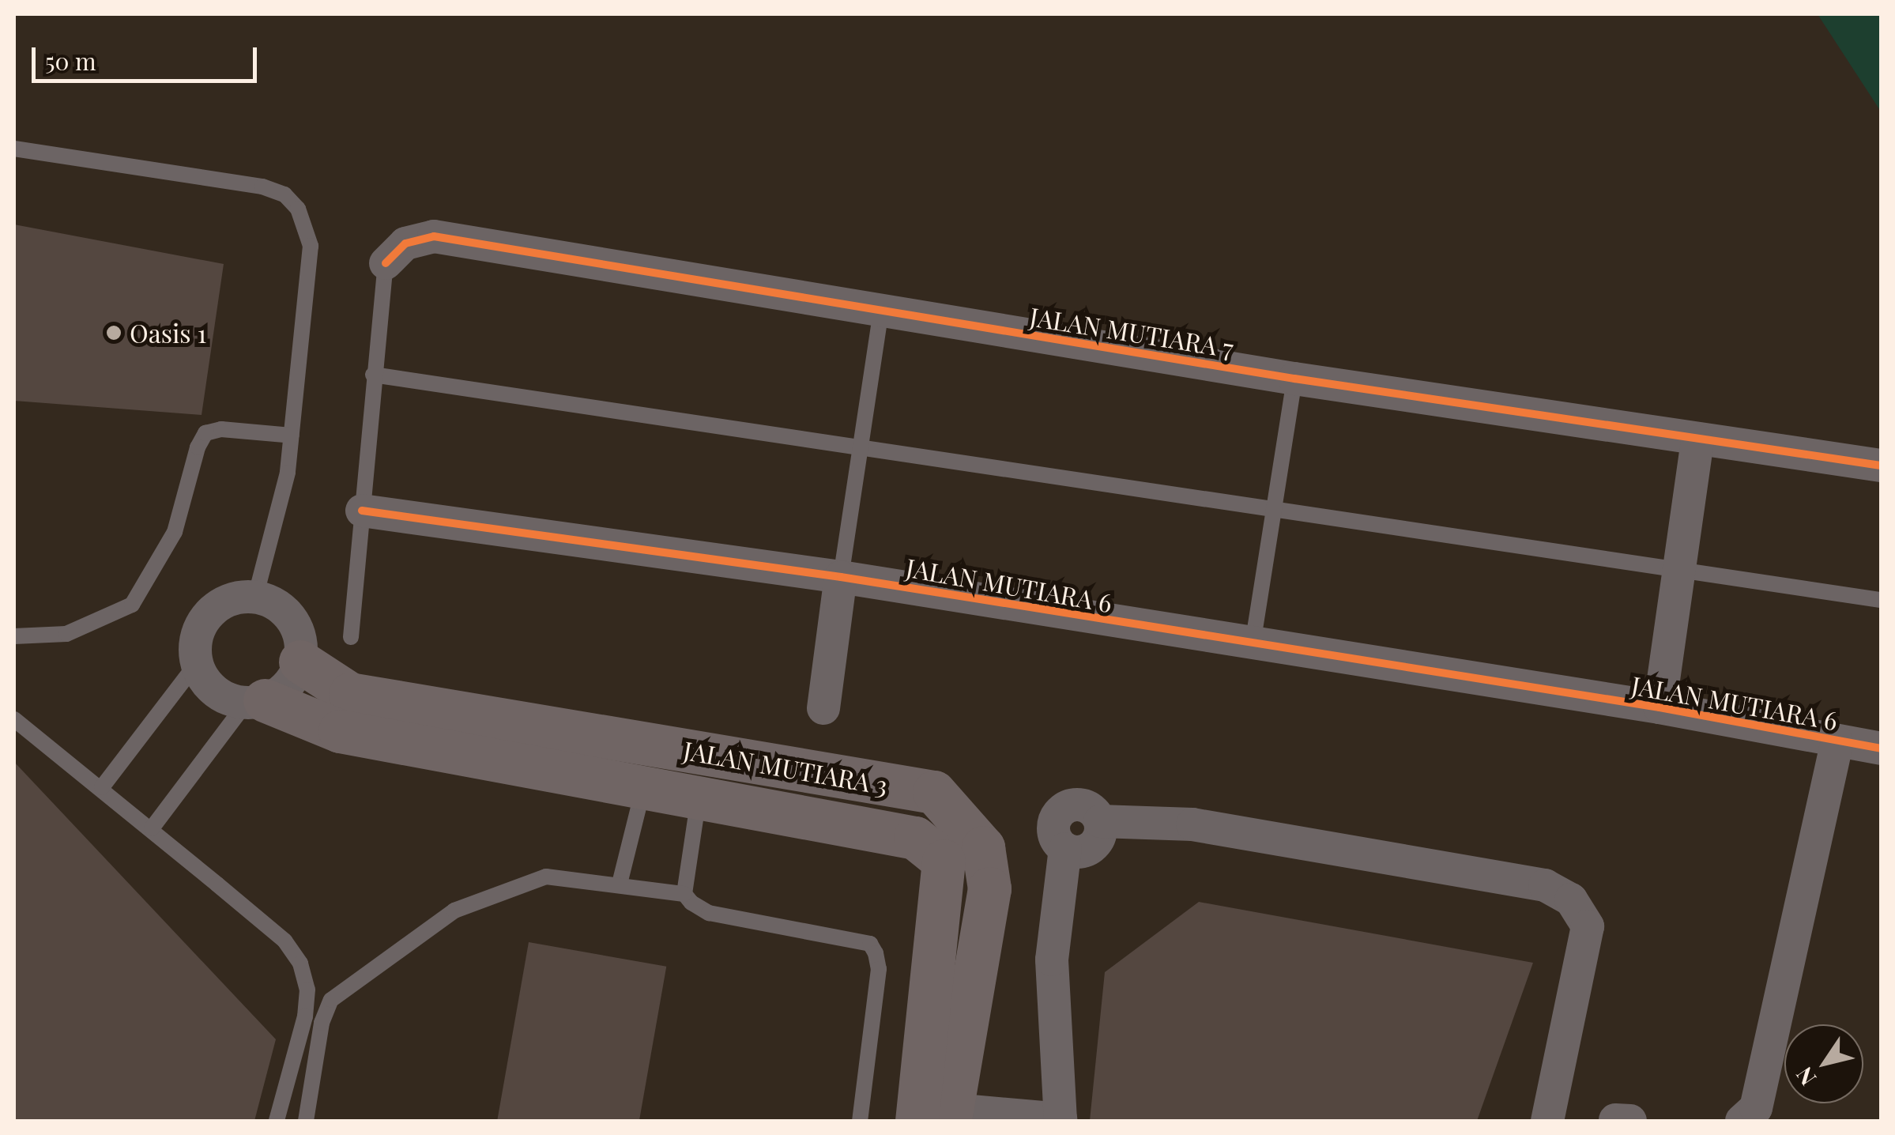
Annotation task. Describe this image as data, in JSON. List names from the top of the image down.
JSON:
{
  "streets": {
    "street": ["JALAN MUTIARA 7", "JALAN MUTIARA 6", "JALAN MUTIARA 3"]
  },
  "places": ["Oasis 1"],
  "scale_bar": "50 m",
  "north": "bottom left"
}
